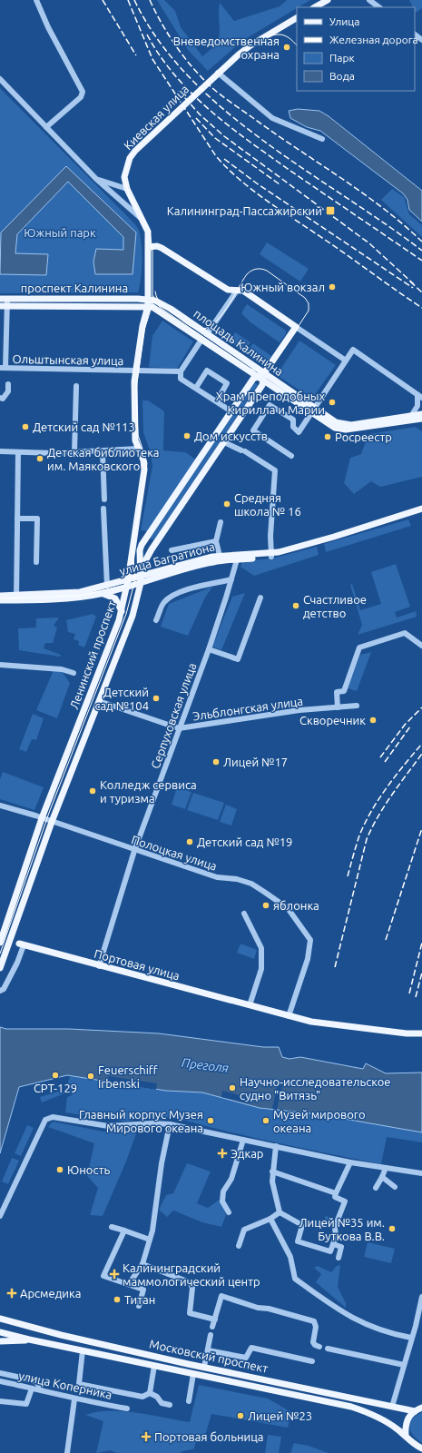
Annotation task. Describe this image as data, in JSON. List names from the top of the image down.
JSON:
{
  "streets": {
    "main road": [
      "Киевская улица",
      "проспект Калинина",
      "площадь Калинина",
      "улица Багратиона",
      "Ленинский проспект",
      "Портовая улица",
      "Московский проспект"
    ],
    "street": [
      "Ольштынская улица",
      "Эльблонгская улица",
      "Серпуховская улица",
      "Полоцкая улица",
      "улица Коперника"
    ]
  },
  "crossings": [
    ["Киевская улица", "проспект Калинина"],
    ["Киевская улица", "площадь Калинина"],
    ["Киевская улица", "Ленинский проспект"],
    ["проспект Калинина", "площадь Калинина"],
    ["проспект Калинина", "Ленинский проспект"],
    ["площадь Калинина", "Ленинский проспект"],
    ["Ольштынская улица", "Ленинский проспект"],
    ["улица Багратиона", "Ленинский проспект"],
    ["улица Багратиона", "Серпуховская улица"],
    ["Ленинский проспект", "Эльблонгская улица"],
    ["Ленинский проспект", "Полоцкая улица"],
    ["Эльблонгская улица", "Серпуховская улица"],
    ["Серпуховская улица", "Полоцкая улица"],
    ["Серпуховская улица", "Портовая улица"],
    ["Полоцкая улица", "Портовая улица"]
  ],
  "water": ["Преголя"],
  "parks": ["Южный парк"],
  "places": {
    "other": [
      "Вневедомственная охрана",
      "Южный вокзал",
      "Храм Преподобных Кирилла и Марии",
      "Детский сад №113",
      "Дом искусств",
      "Росреестр",
      "Детская библиотека им. Маяковского",
      "Средняя школа № 16",
      "Счастливое детство",
      "Детский сад №104",
      "Скворечник",
      "Лицей №17",
      "Колледж сервиса и туризма",
      "Детский сад №19",
      "яблонка",
      "СРТ-129",
      "Feuerschiff Irbenski",
      "Научно-исследовательское судно \"Витязь\"",
      "Главный корпус Музея Мирового океана",
      "Музей мирового океана",
      "Юность",
      "Лицей №35 им. Буткова В.В.",
      "Титан",
      "Лицей №23"
    ],
    "transit": ["Калининград-Пассажирский"],
    "health": [
      "Эдкар",
      "Калининградский маммологический центр",
      "Арсмедика",
      "Портовая больница"
    ]
  },
  "legend": [
    "Улица",
    "Железная дорога",
    "Парк",
    "Вода"
  ]
}
